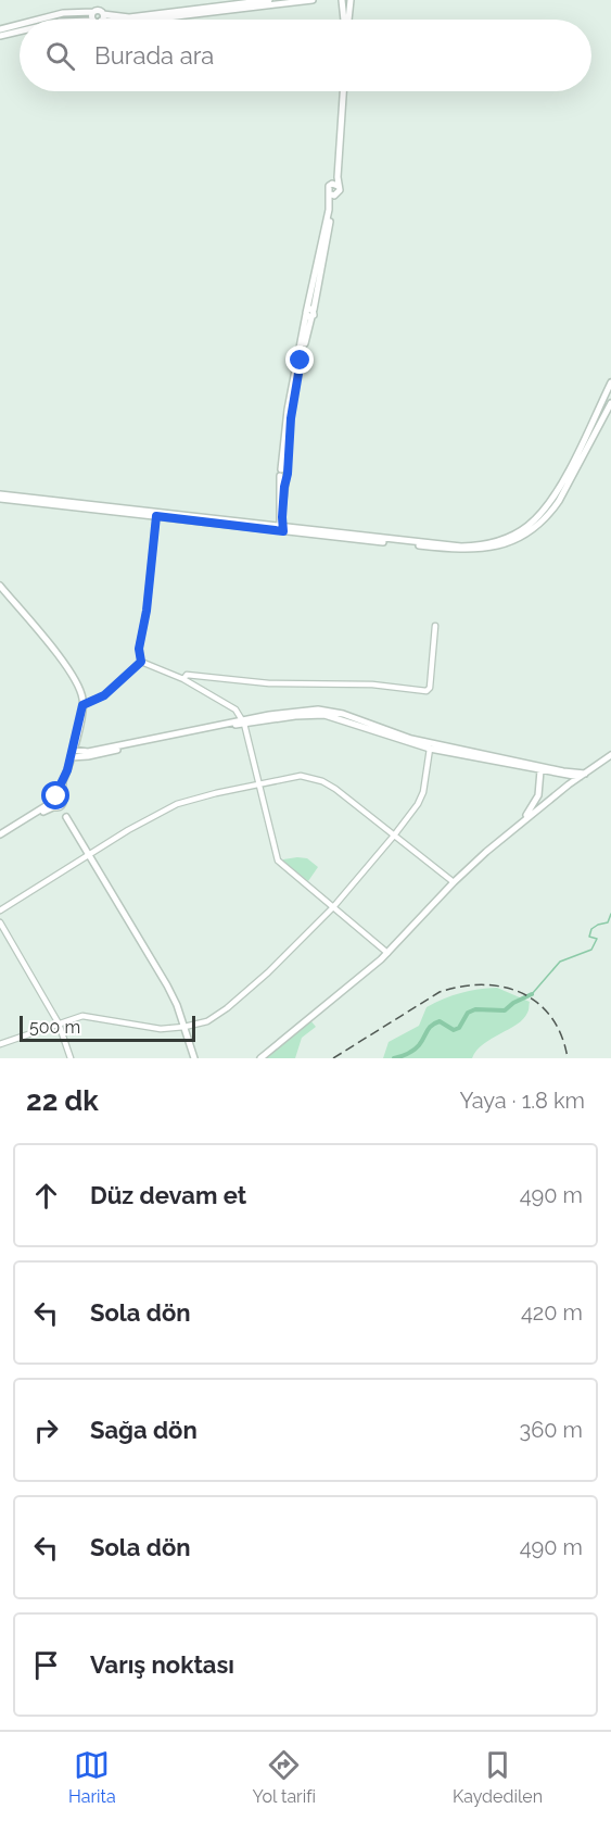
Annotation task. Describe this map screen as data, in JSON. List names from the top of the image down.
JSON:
{
  "scale_bar": "500 m",
  "page": {
    "search": "Burada ara",
    "scale": "500 m",
    "heading": ["22 dk", "Yaya · 1.8 km"],
    "list": [
      ["Düz devam et", "490 m"],
      ["Sola dön", "420 m"],
      ["Sağa dön", "360 m"],
      ["Sola dön", "490 m"],
      "Varış noktası"
    ],
    "nav": ["Harita", "Yol tarifi", "Kaydedilen"]
  }
}
